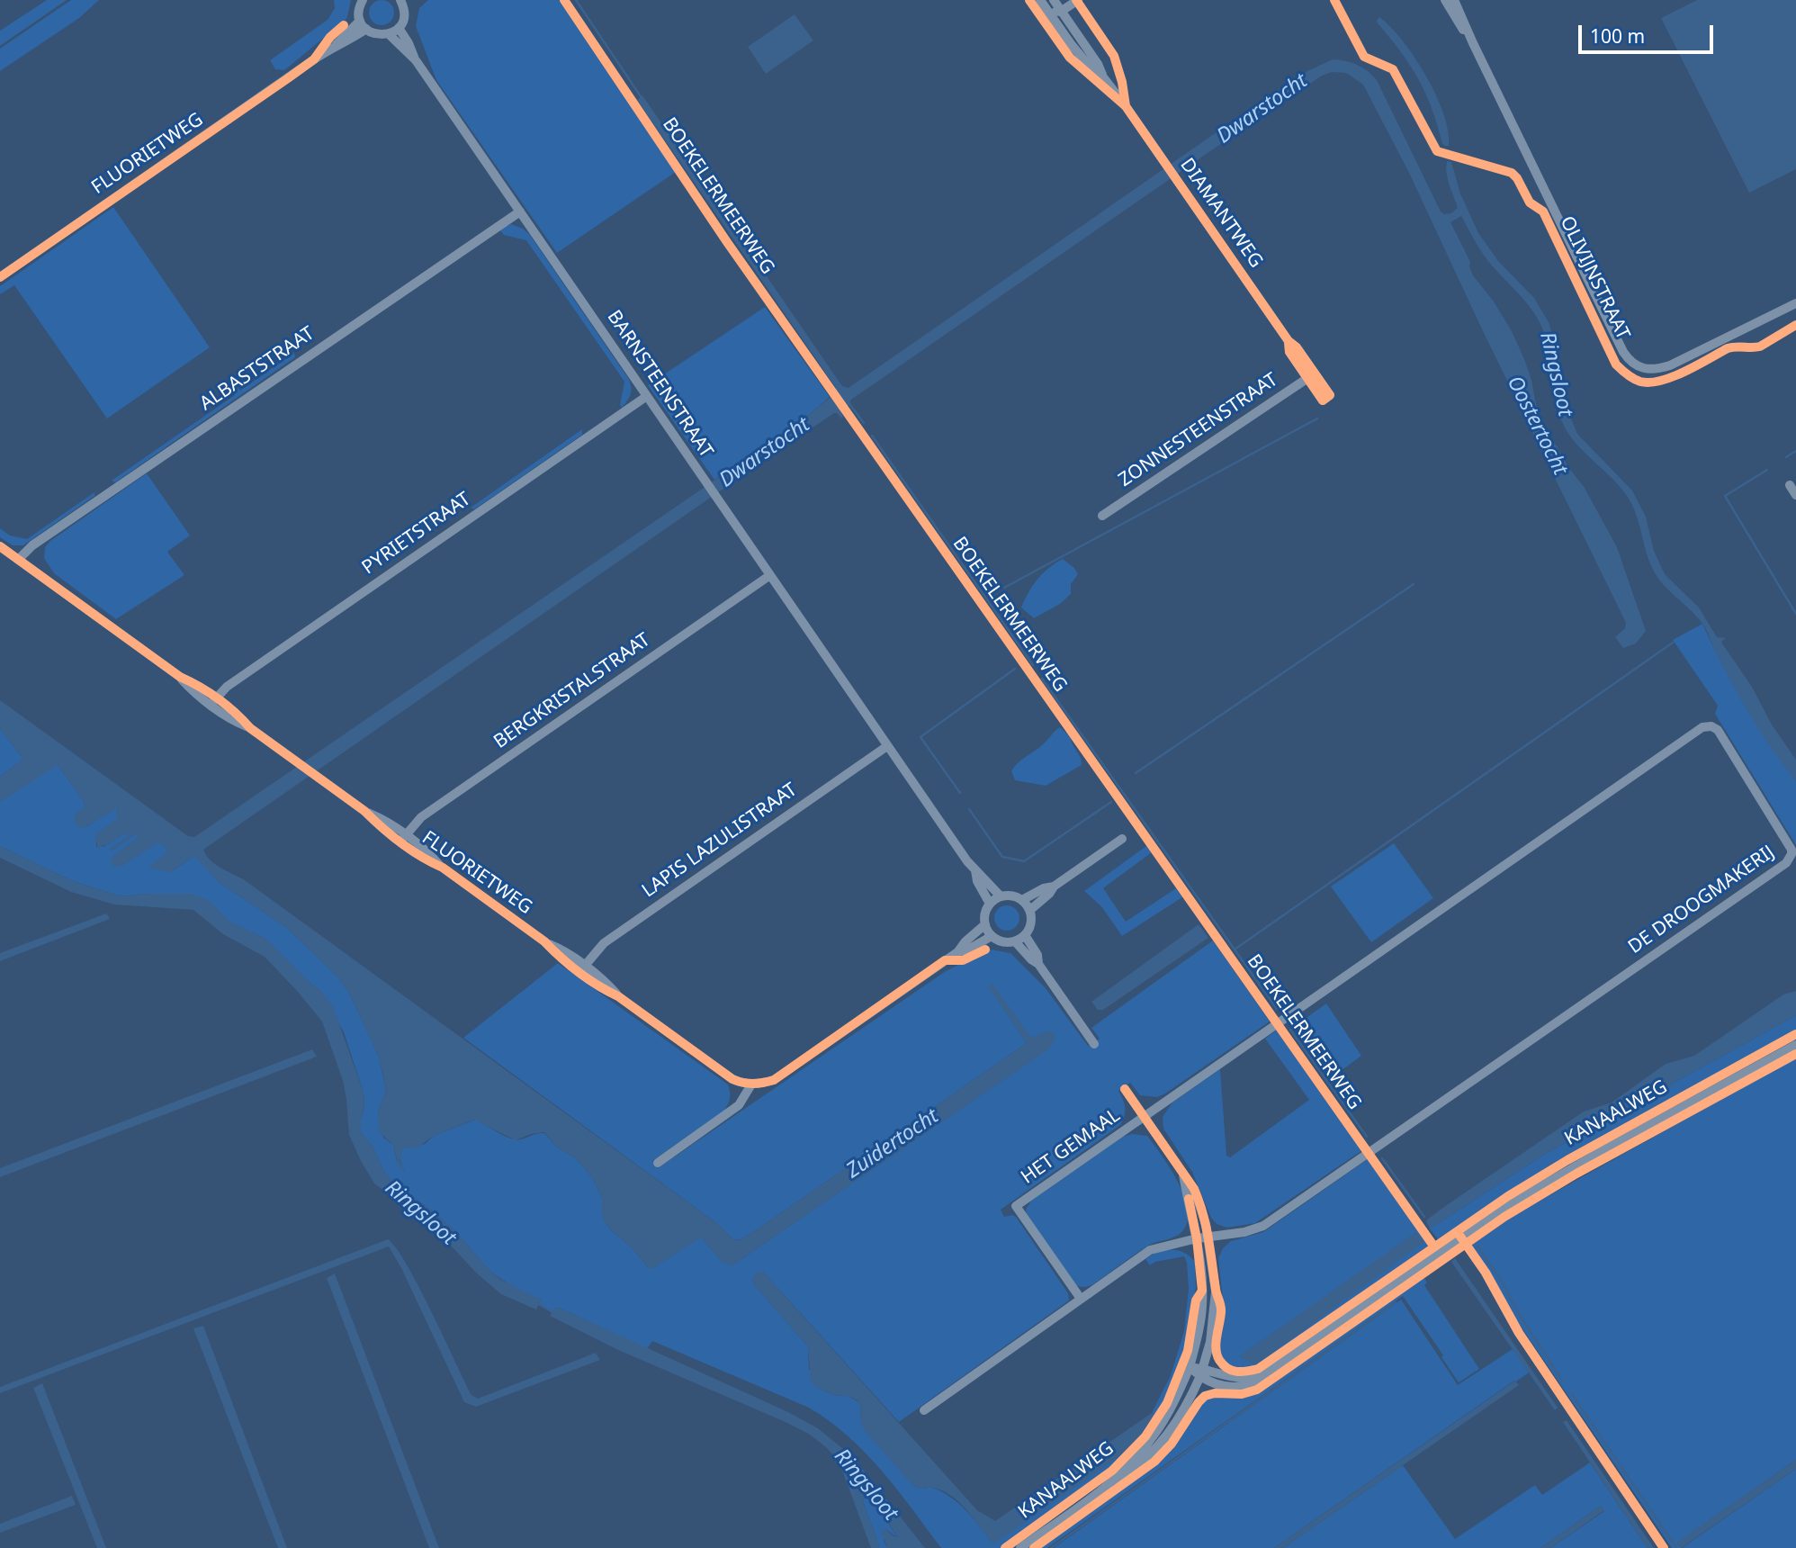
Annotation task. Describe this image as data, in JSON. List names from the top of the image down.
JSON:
{
  "streets": {
    "street": [
      "FLUORIETWEG",
      "DIAMANTWEG",
      "OLIVIJNSTRAAT",
      "ALBASTSTRAAT",
      "BARNSTEENSTRAAT",
      "ZONNESTEENSTRAAT",
      "PYRIETSTRAAT",
      "BERGKRISTALSTRAAT",
      "LAPIS LAZULISTRAAT",
      "DE DROOGMAKERIJ",
      "KANAALWEG",
      "HET GEMAAL"
    ],
    "cycle path": ["BOEKELERMEERWEG"]
  },
  "crossings": [
    ["FLUORIETWEG", "ALBASTSTRAAT"],
    ["FLUORIETWEG", "PYRIETSTRAAT"],
    ["FLUORIETWEG", "BERGKRISTALSTRAAT"],
    ["FLUORIETWEG", "LAPIS LAZULISTRAAT"],
    ["DIAMANTWEG", "ZONNESTEENSTRAAT"],
    ["ALBASTSTRAAT", "BARNSTEENSTRAAT"],
    ["BARNSTEENSTRAAT", "PYRIETSTRAAT"],
    ["BARNSTEENSTRAAT", "BERGKRISTALSTRAAT"],
    ["BARNSTEENSTRAAT", "LAPIS LAZULISTRAAT"],
    ["DE DROOGMAKERIJ", "HET GEMAAL"]
  ],
  "water": [
    "Dwarstocht",
    "Ringsloot",
    "Oostertocht",
    "Zuidertocht"
  ],
  "scale_bar": "100 m"
}
